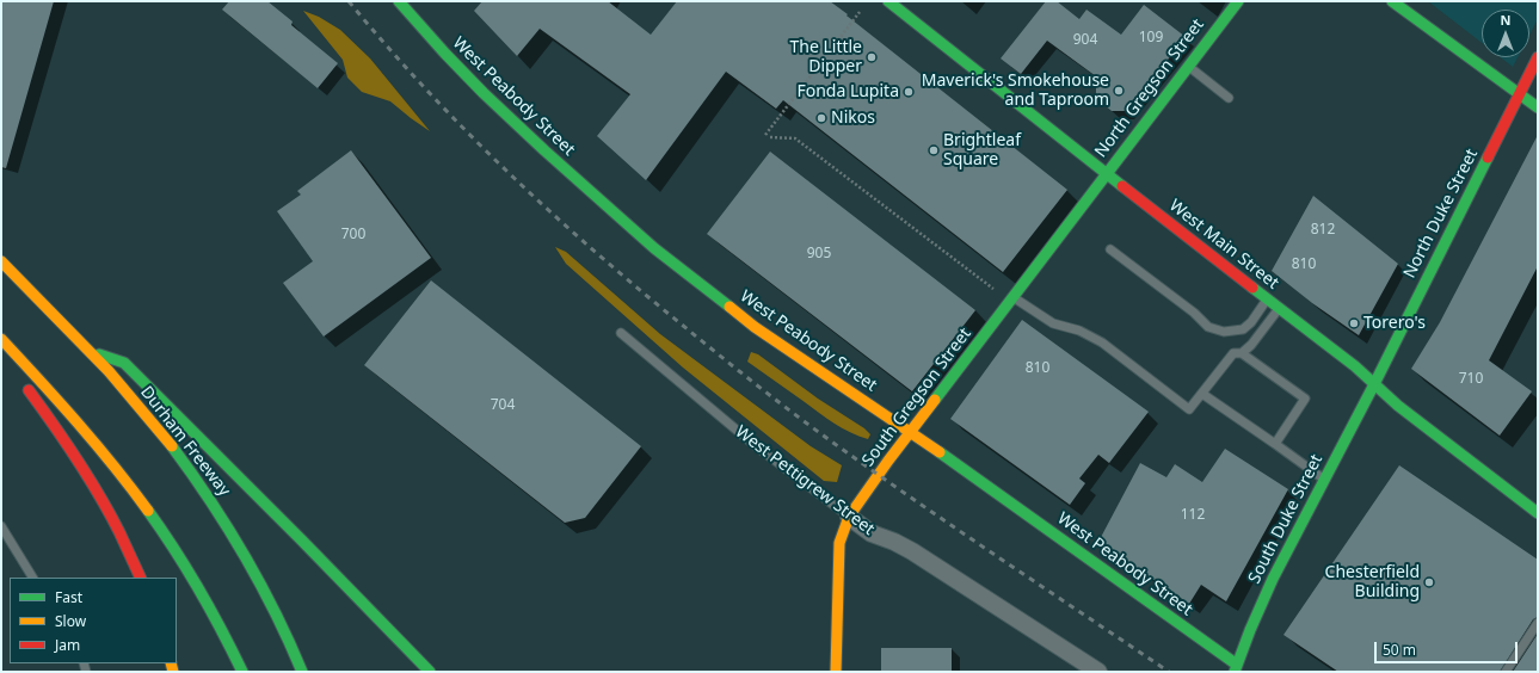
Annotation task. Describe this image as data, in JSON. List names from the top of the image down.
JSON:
{
  "streets": {
    "main road": [
      "North Gregson Street",
      "West Peabody Street",
      "North Duke Street",
      "West Main Street",
      "South Gregson Street",
      "Durham Freeway",
      "South Duke Street"
    ],
    "street": ["West Pettigrew Street"]
  },
  "crossings": [
    ["North Gregson Street", "West Main Street"],
    ["North Gregson Street", "South Gregson Street"],
    ["West Peabody Street", "South Gregson Street"],
    ["West Peabody Street", "South Duke Street"],
    ["North Duke Street", "West Main Street"],
    ["North Duke Street", "South Duke Street"],
    ["West Main Street", "South Gregson Street"],
    ["West Main Street", "South Duke Street"],
    ["South Gregson Street", "West Pettigrew Street"]
  ],
  "places": [
    "The Little Dipper",
    "Maverick's Smokehouse and Taproom",
    "Fonda Lupita",
    "Nikos",
    "Brightleaf Square",
    "Torero's",
    "Chesterfield Building"
  ],
  "house_numbers": [
    "109",
    "904",
    "812",
    "700",
    "905",
    "810",
    "810",
    "710",
    "704",
    "112"
  ],
  "legend": ["Fast", "Slow", "Jam"],
  "scale_bar": "50 m",
  "north": "top"
}
